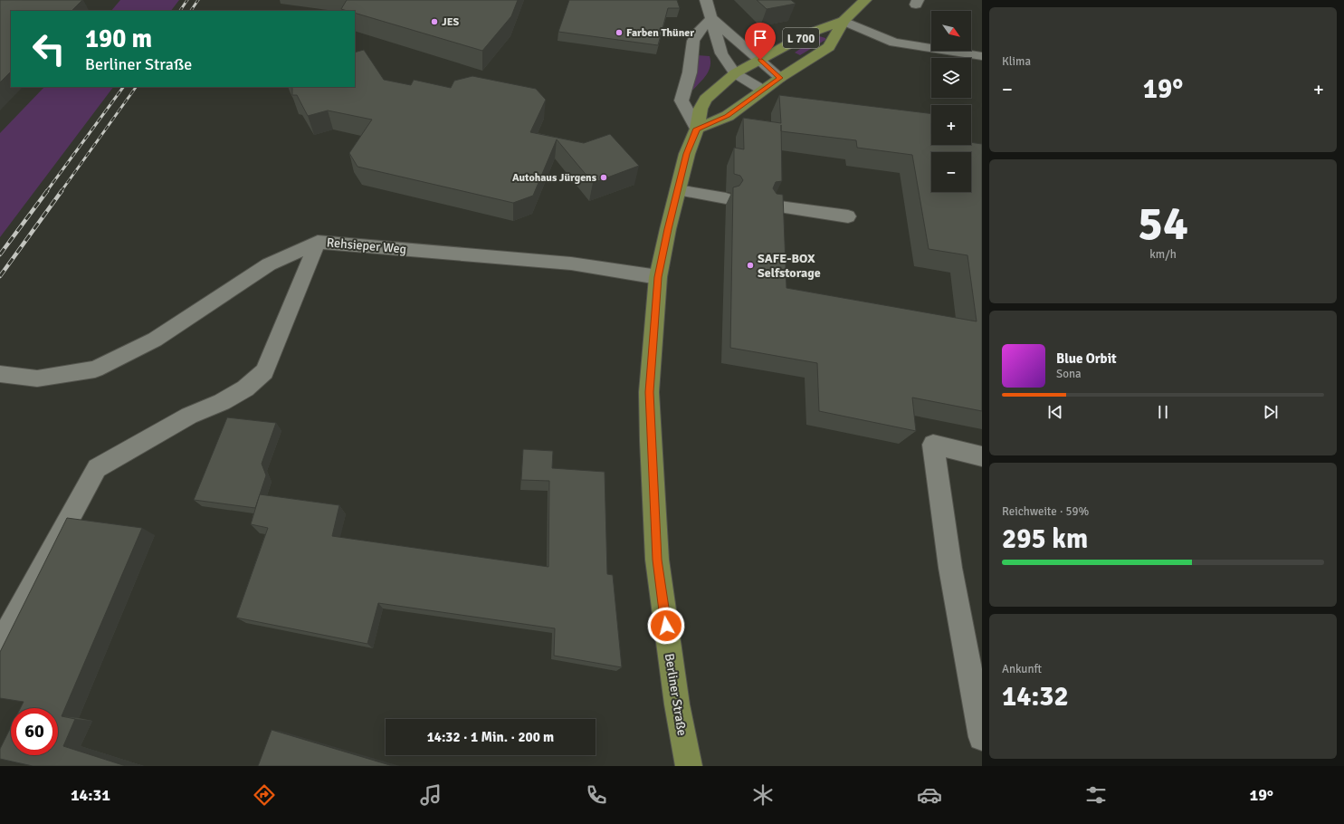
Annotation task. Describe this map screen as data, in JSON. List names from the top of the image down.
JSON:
{
  "streets": {
    "main road": ["L 700", "Berliner Straße"],
    "street": ["Rehsieper Weg"]
  },
  "crossings": [
    ["L 700", "Berliner Straße"],
    ["Rehsieper Weg", "Berliner Straße"]
  ],
  "places": [
    "JES",
    "Farben Thüner",
    "Autohaus Jürgens",
    "SAFE-BOX Selfstorage"
  ],
  "north": "bottom right",
  "page": {
    "tile": [
      "Klima",
      ["54", "km/h"],
      ["Reichweite · 59%", "295 km"],
      ["Ankunft", "14:32"]
    ],
    "map_buttons": ["+", "−"],
    "turn": ["190 m", "Berliner Straße"],
    "heat": ["−", "19°", "+"],
    "song": ["Blue Orbit", "Sona"],
    "limit": "60",
    "trip": "14:32 · 1 Min. · 200 m",
    "tabs": ["14:31", "19°"]
  }
}
